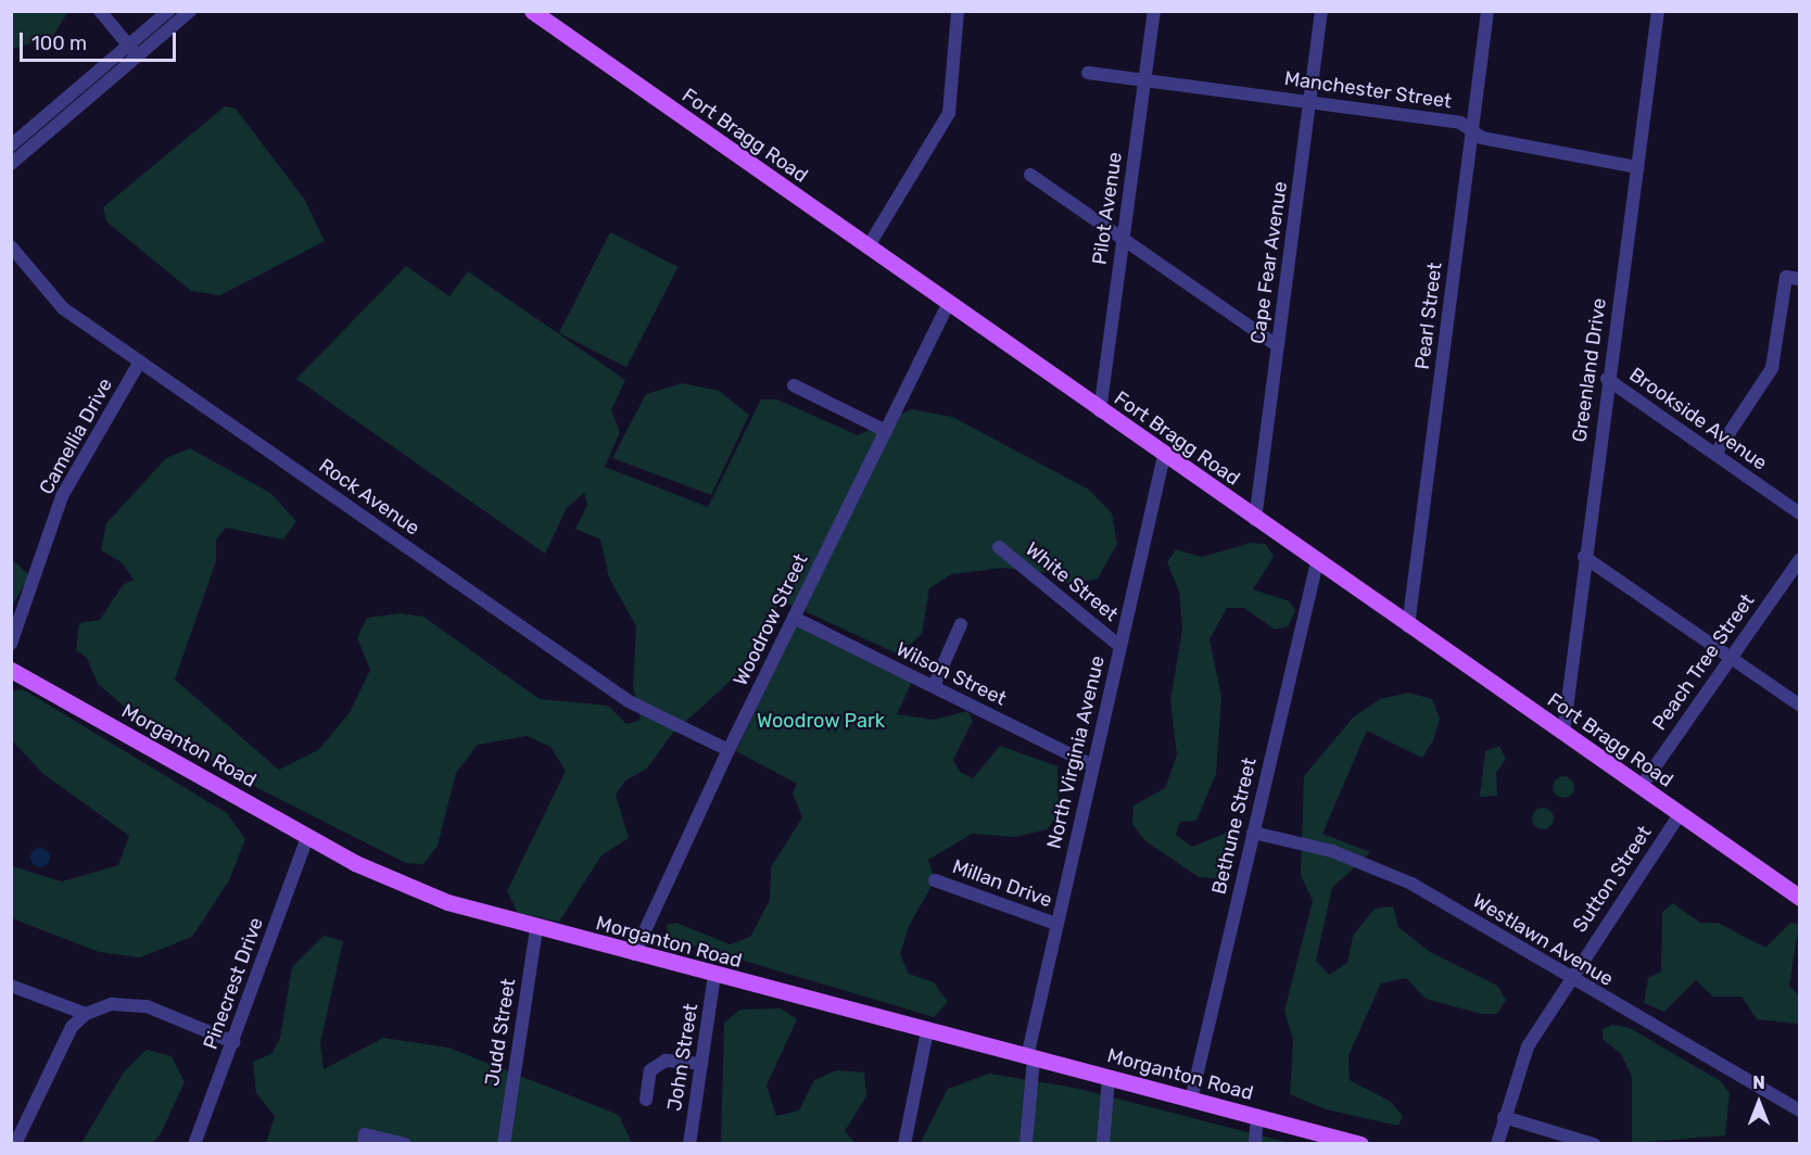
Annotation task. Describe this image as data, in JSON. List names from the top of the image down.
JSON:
{
  "streets": {
    "main road": ["Fort Bragg Road", "Morganton Road"],
    "street": [
      "Manchester Street",
      "Pilot Avenue",
      "Cape Fear Avenue",
      "Pearl Street",
      "Greenland Drive",
      "Brookside Avenue",
      "Camellia Drive",
      "Rock Avenue",
      "White Street",
      "Woodrow Street",
      "Peach Tree Street",
      "Wilson Street",
      "North Virginia Avenue",
      "Bethune Street",
      "Sutton Street",
      "Millan Drive",
      "Westlawn Avenue",
      "Pinecrest Drive",
      "Judd Street",
      "John Street"
    ]
  },
  "crossings": [
    ["Manchester Street", "Pilot Avenue"],
    ["Manchester Street", "Cape Fear Avenue"],
    ["Manchester Street", "Pearl Street"],
    ["Manchester Street", "Greenland Drive"],
    ["Fort Bragg Road", "Pilot Avenue"],
    ["Fort Bragg Road", "Cape Fear Avenue"],
    ["Fort Bragg Road", "Pearl Street"],
    ["Fort Bragg Road", "Greenland Drive"],
    ["Fort Bragg Road", "Woodrow Street"],
    ["Fort Bragg Road", "Peach Tree Street"],
    ["Fort Bragg Road", "North Virginia Avenue"],
    ["Fort Bragg Road", "Bethune Street"],
    ["Fort Bragg Road", "Sutton Street"],
    ["Greenland Drive", "Brookside Avenue"],
    ["Camellia Drive", "Rock Avenue"],
    ["Rock Avenue", "Woodrow Street"],
    ["White Street", "North Virginia Avenue"],
    ["Woodrow Street", "Wilson Street"],
    ["Woodrow Street", "Morganton Road"],
    ["Wilson Street", "North Virginia Avenue"],
    ["Morganton Road", "North Virginia Avenue"],
    ["Morganton Road", "Bethune Street"],
    ["Morganton Road", "Pinecrest Drive"],
    ["Morganton Road", "Judd Street"],
    ["Morganton Road", "John Street"],
    ["North Virginia Avenue", "Millan Drive"],
    ["Bethune Street", "Westlawn Avenue"],
    ["Sutton Street", "Westlawn Avenue"]
  ],
  "parks": ["Woodrow Park"],
  "scale_bar": "100 m",
  "north": "top"
}
